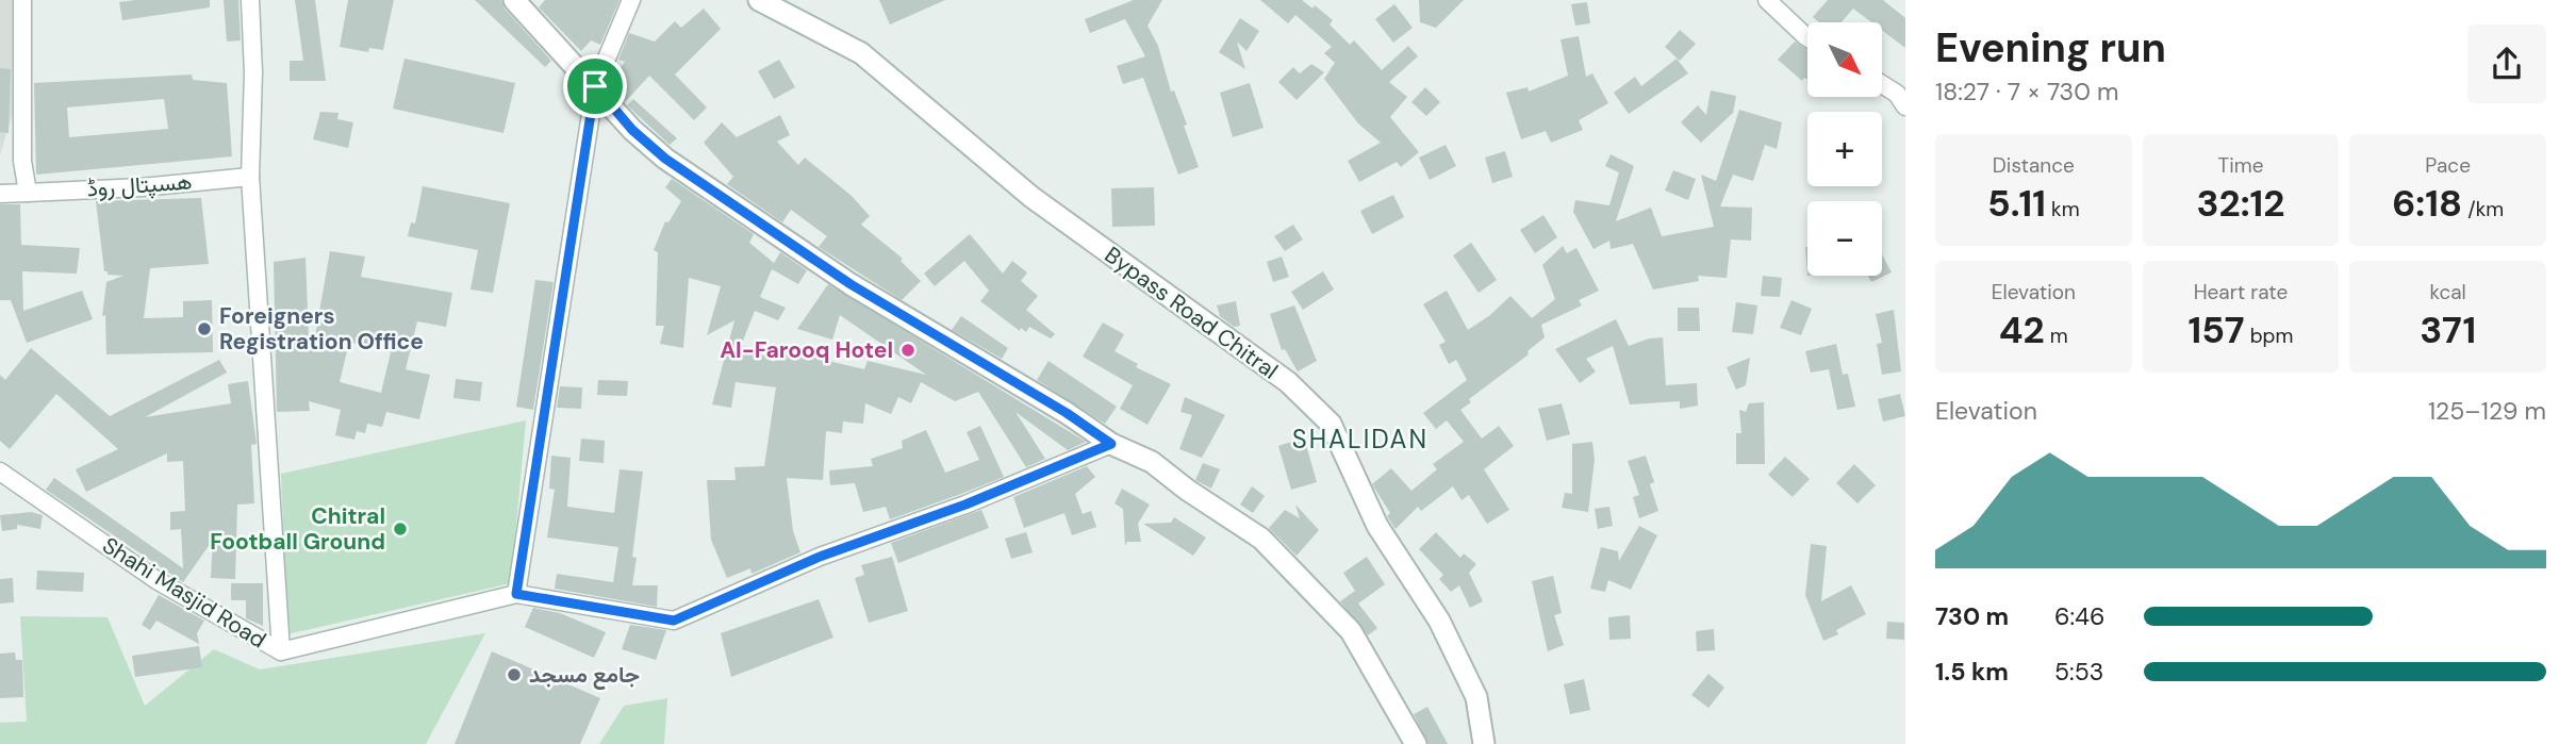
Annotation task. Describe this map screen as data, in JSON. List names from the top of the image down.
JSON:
{
  "streets": {
    "street": ["ھسپتال روڈ", "Bypass Road Chitral", "Shahi Masjid Road"]
  },
  "districts": ["SHALIDAN"],
  "places": [
    "Foreigners Registration Office",
    "Al-Farooq Hotel",
    "Chitral Football Ground",
    "جامع مسجد"
  ],
  "north": "bottom right",
  "page": {
    "heading": ["Evening run", "18:27 · 7 × 730 m"],
    "map_buttons": ["+", "−"],
    "stats": [
      ["Distance", "5.11 km"],
      ["Time", "32:12"],
      ["Pace", "6:18 /km"],
      ["Elevation", "42 m"],
      ["Heart rate", "157 bpm"],
      ["kcal", "371"]
    ],
    "chart": ["Elevation", "125–129 m"],
    "list": [
      {
        "name": "730 m",
        "note": "6:46"
      },
      {
        "name": "1.5 km",
        "note": "5:53"
      }
    ]
  }
}
